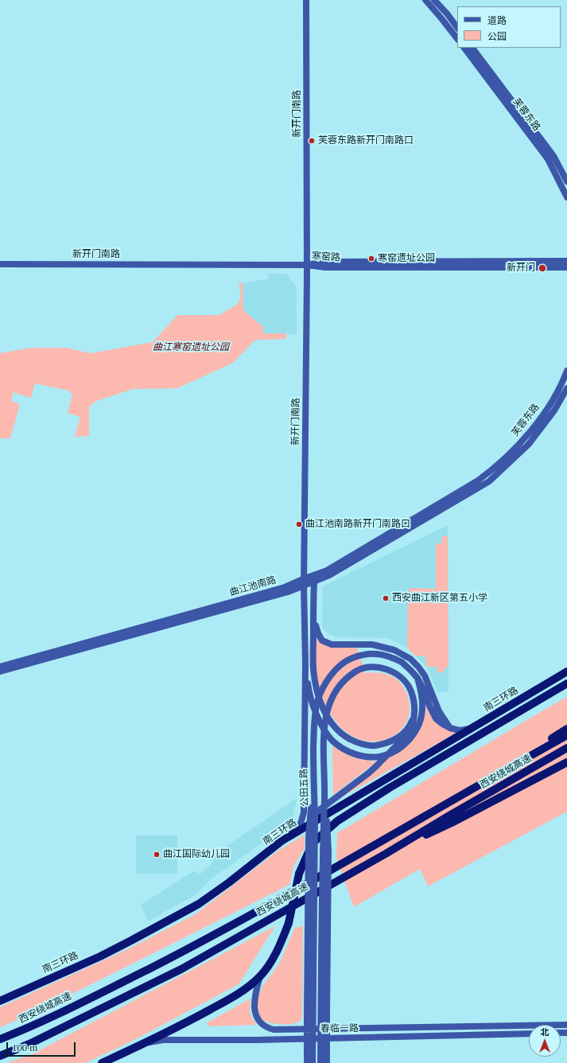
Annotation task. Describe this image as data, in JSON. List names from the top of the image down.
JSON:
{
  "streets": {
    "highway": ["南三环路", "西安绕城高速"],
    "main road": [
      "新开门南路",
      "芙蓉东路",
      "寒窑路",
      "曲江池南路",
      "公田五路",
      "春临一路"
    ]
  },
  "crossings": [
    ["新开门南路", "寒窑路"],
    ["新开门南路", "曲江池南路"],
    ["芙蓉东路", "曲江池南路"],
    ["南三环路", "春临一路"]
  ],
  "parks": ["曲江寒窑遗址公园"],
  "places": [
    "芙蓉东路新开门南路口",
    "寒窑遗址公园",
    "新开门",
    "曲江池南路新开门南路口",
    "西安曲江新区第五小学",
    "曲江国际幼儿园"
  ],
  "legend": ["道路", "公园"],
  "scale_bar": "100 m",
  "north": "top"
}
